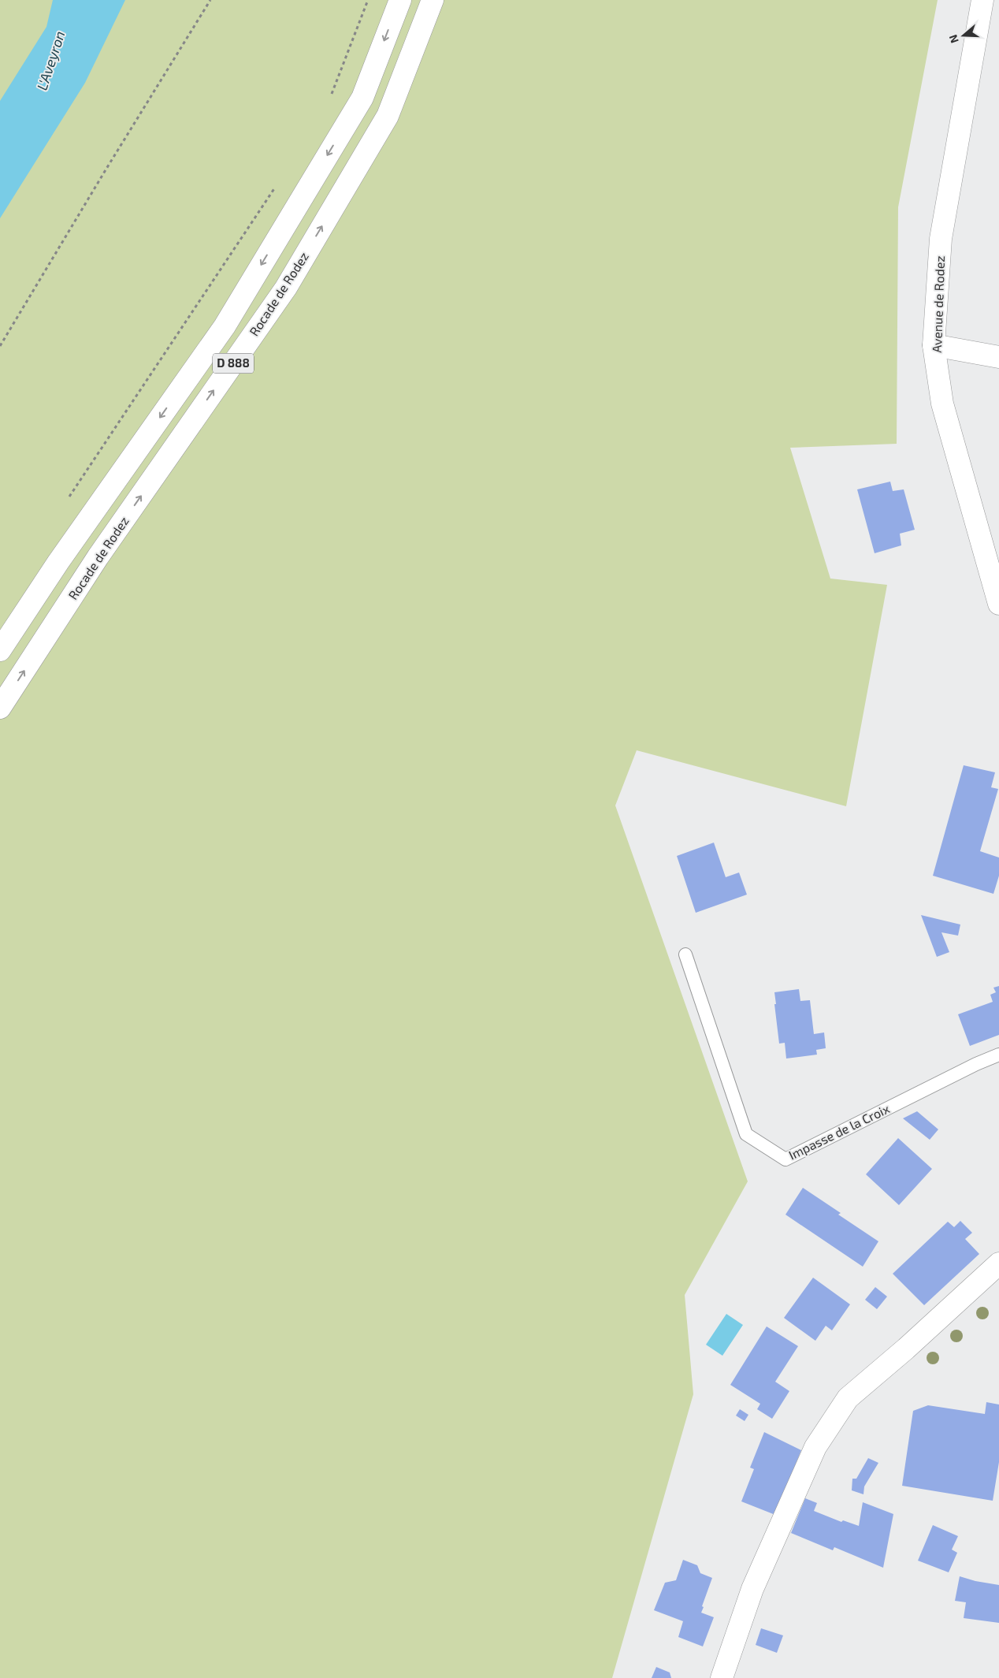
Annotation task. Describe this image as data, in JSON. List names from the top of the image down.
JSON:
{
  "streets": {
    "main road": ["Rocade de Rodez", "Avenue de Rodez", "D 888"],
    "lane": ["Impasse de la Croix"]
  },
  "water": ["L'Aveyron"],
  "north": "left"
}
